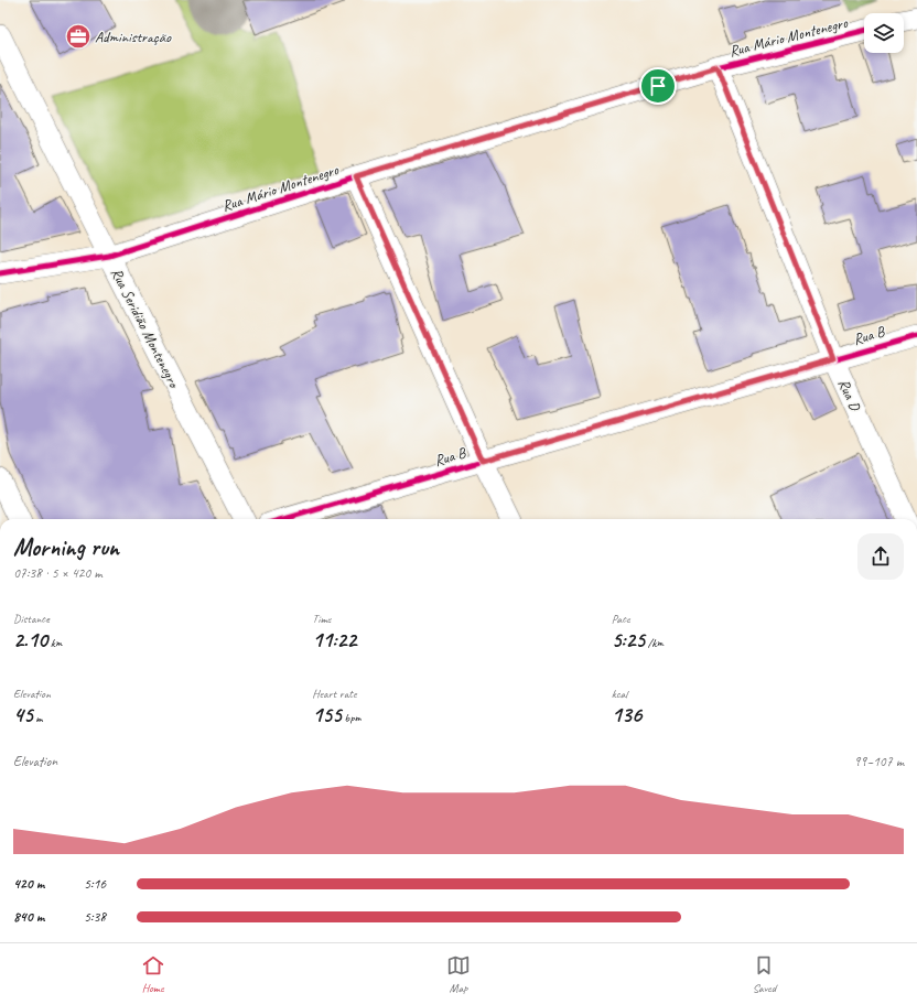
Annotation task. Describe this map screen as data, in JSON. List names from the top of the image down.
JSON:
{
  "streets": {
    "street": [
      "Rua Mário Montenegro",
      "Rua Seridião Montenegro",
      "Rua B",
      "Rua D"
    ]
  },
  "crossings": [
    ["Rua Mário Montenegro", "Rua Seridião Montenegro"],
    ["Rua Mário Montenegro", "Rua D"],
    ["Rua B", "Rua D"]
  ],
  "places": {
    "office": ["Administração"]
  },
  "page": {
    "heading": ["Morning run", "07:38 · 5 × 420 m"],
    "stats": [
      ["Distance", "2.10 km"],
      ["Time", "11:22"],
      ["Pace", "5:25 /km"],
      ["Elevation", "45 m"],
      ["Heart rate", "155 bpm"],
      ["kcal", "136"]
    ],
    "chart": ["Elevation", "99–107 m"],
    "list": [
      {
        "name": "420 m",
        "note": "5:16"
      },
      {
        "name": "840 m",
        "note": "5:38"
      }
    ],
    "tabs": ["Home", "Map", "Saved"]
  }
}
